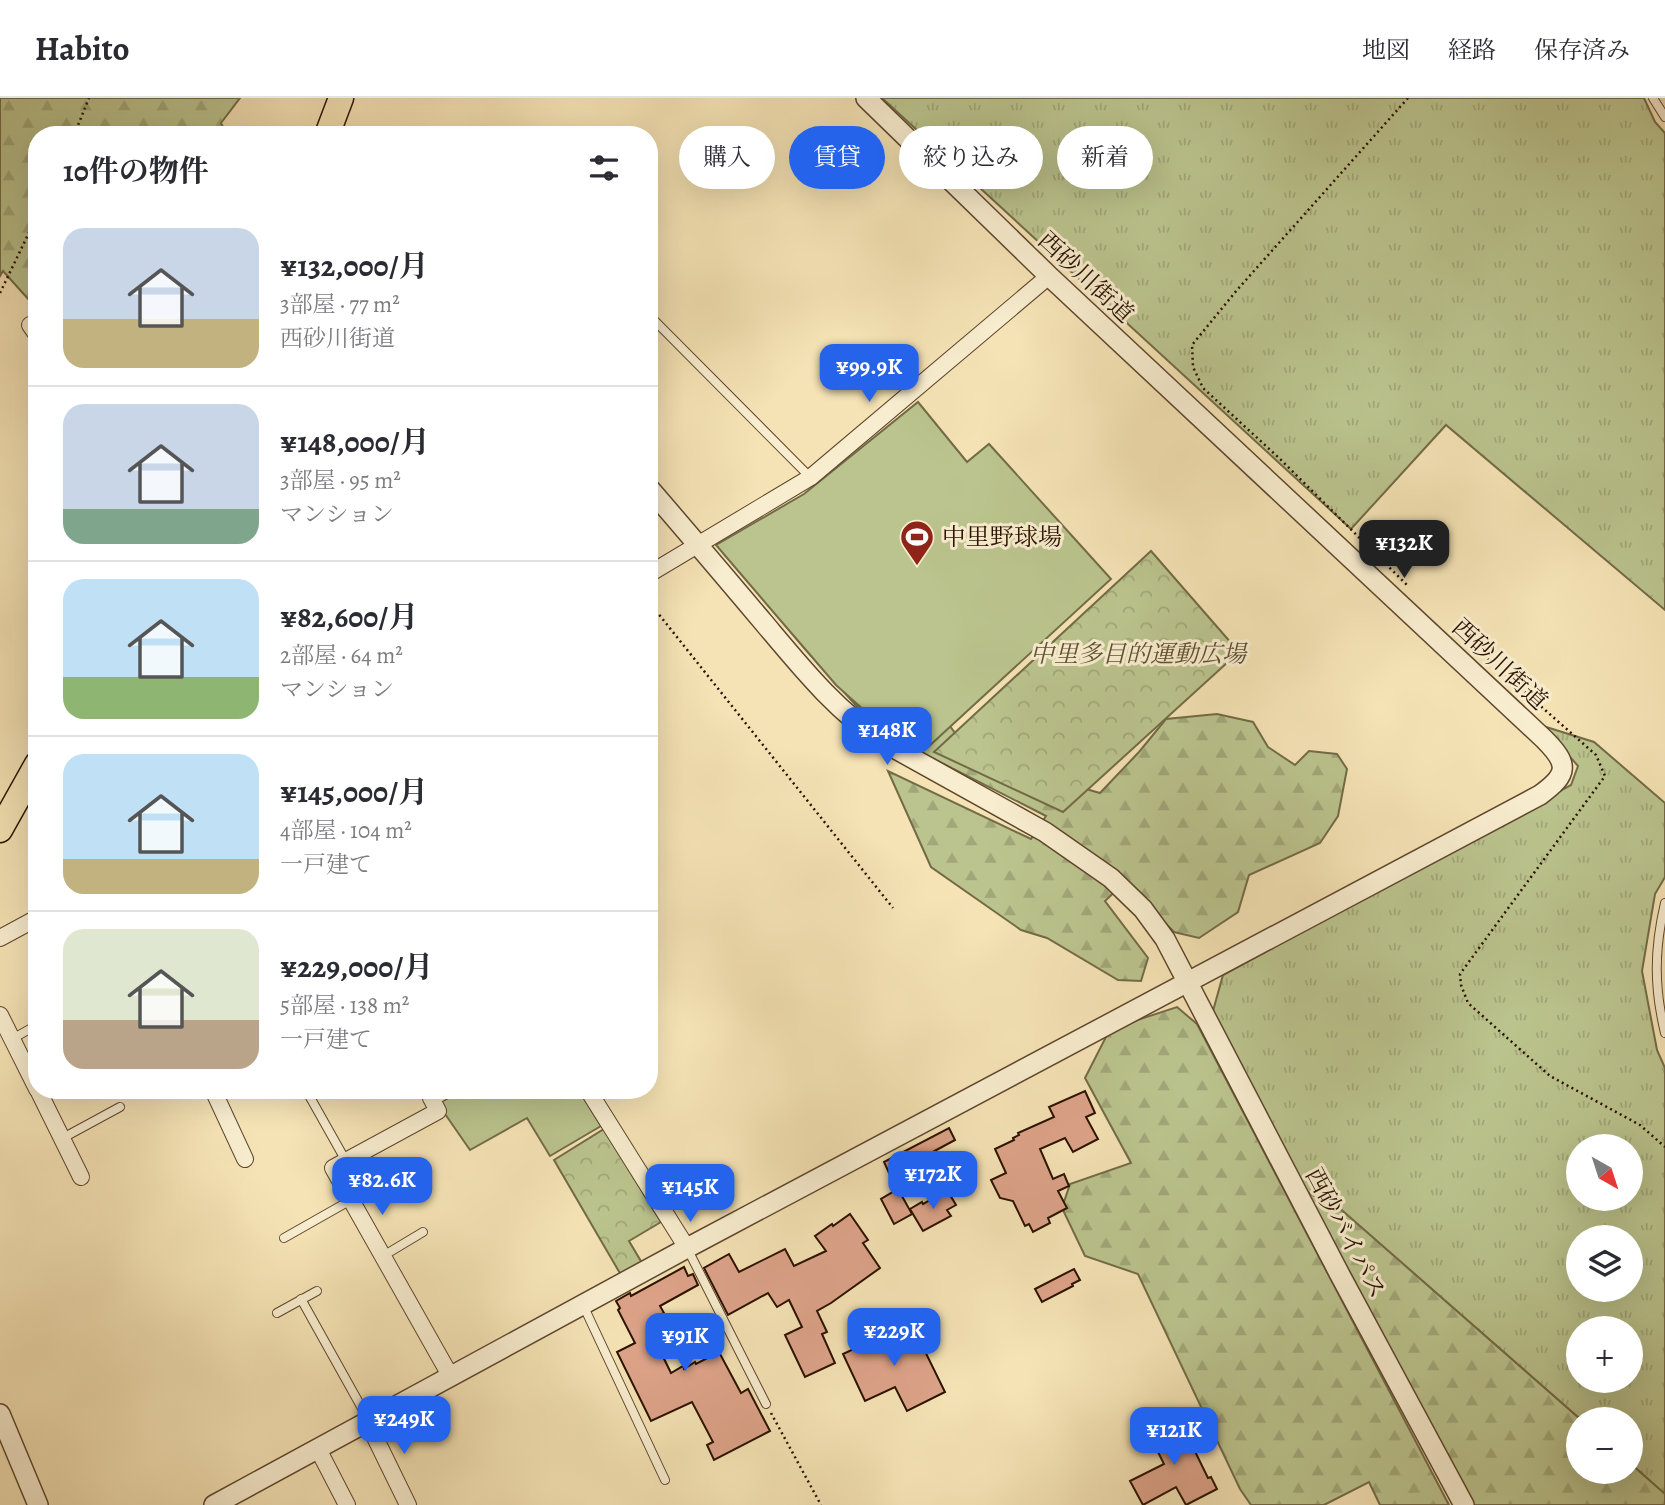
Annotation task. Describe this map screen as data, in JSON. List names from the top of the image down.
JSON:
{
  "streets": {
    "street": ["西砂川街道", "西砂バイパス"]
  },
  "crossings": [
    ["西砂川街道", "西砂バイパス"]
  ],
  "parks": ["中里多目的運動広場"],
  "places": {
    "sports": ["中里野球場"]
  },
  "north": "bottom right",
  "page": {
    "header": "Habito",
    "nav": ["地図", "経路", "保存済み"],
    "chip": [
      "購入",
      "賃貸",
      "絞り込み",
      "新着"
    ],
    "heading": "10件の物件",
    "list": [
      {
        "name": "¥132,000/月",
        "note": "3部屋 · 77 m² · 西砂川街道"
      },
      {
        "name": "¥148,000/月",
        "note": "3部屋 · 95 m² · マンション"
      },
      {
        "name": "¥82,600/月",
        "note": "2部屋 · 64 m² · マンション"
      },
      {
        "name": "¥145,000/月",
        "note": "4部屋 · 104 m² · 一戸建て"
      },
      {
        "name": "¥229,000/月",
        "note": "5部屋 · 138 m² · 一戸建て"
      }
    ],
    "price": [
      "¥99.9K",
      "¥132K",
      "¥148K",
      "¥172K",
      "¥82.6K",
      "¥145K",
      "¥229K",
      "¥91K",
      "¥249K",
      "¥121K"
    ],
    "map_buttons": ["+", "−"]
  }
}
